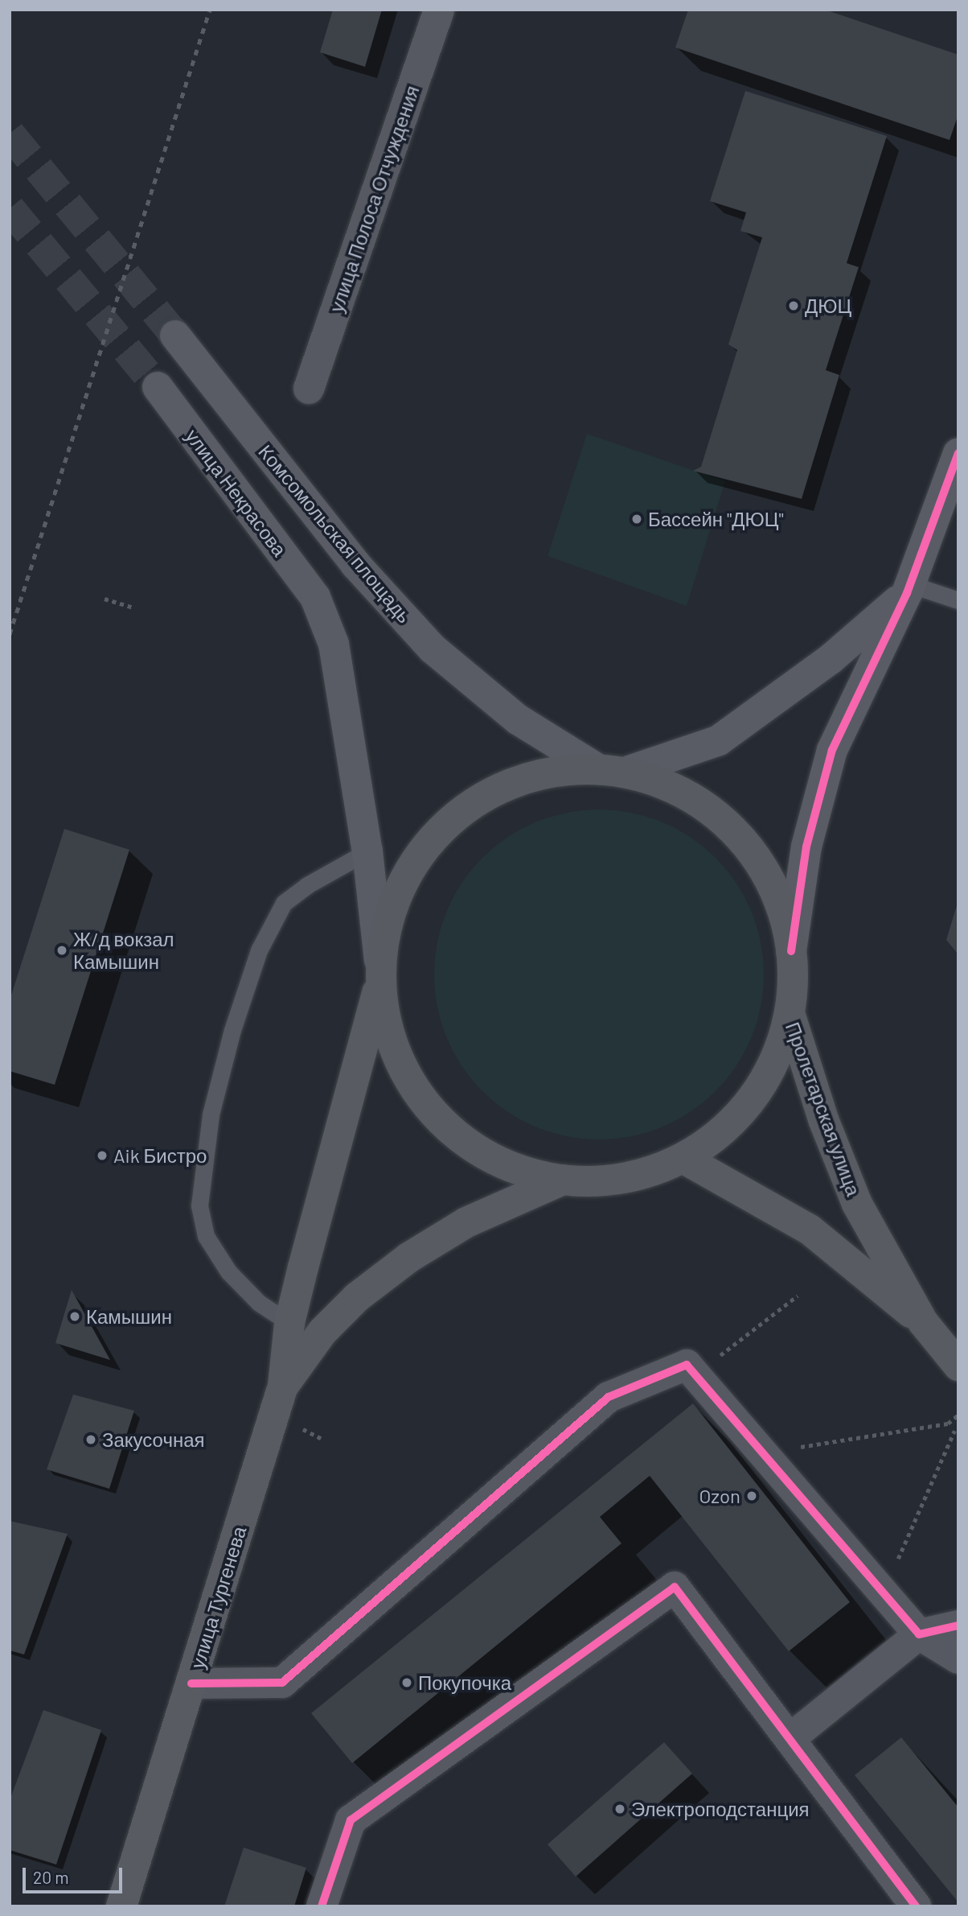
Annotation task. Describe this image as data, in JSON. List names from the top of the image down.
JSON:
{
  "streets": {
    "main road": [
      "улица Некрасова",
      "Комсомольская площадь",
      "Пролетарская улица",
      "улица Тургенева"
    ],
    "street": ["улица Полоса Отчуждения"]
  },
  "crossings": [
    ["улица Некрасова", "Комсомольская площадь"],
    ["Комсомольская площадь", "Пролетарская улица"]
  ],
  "places": [
    "ДЮЦ",
    "Бассейн \"ДЮЦ\"",
    "Ж/д вокзал Камышин",
    "Aik Бистро",
    "Камышин",
    "Закусочная",
    "Ozon",
    "Покупочка",
    "Электроподстанция"
  ],
  "scale_bar": "20 m"
}
